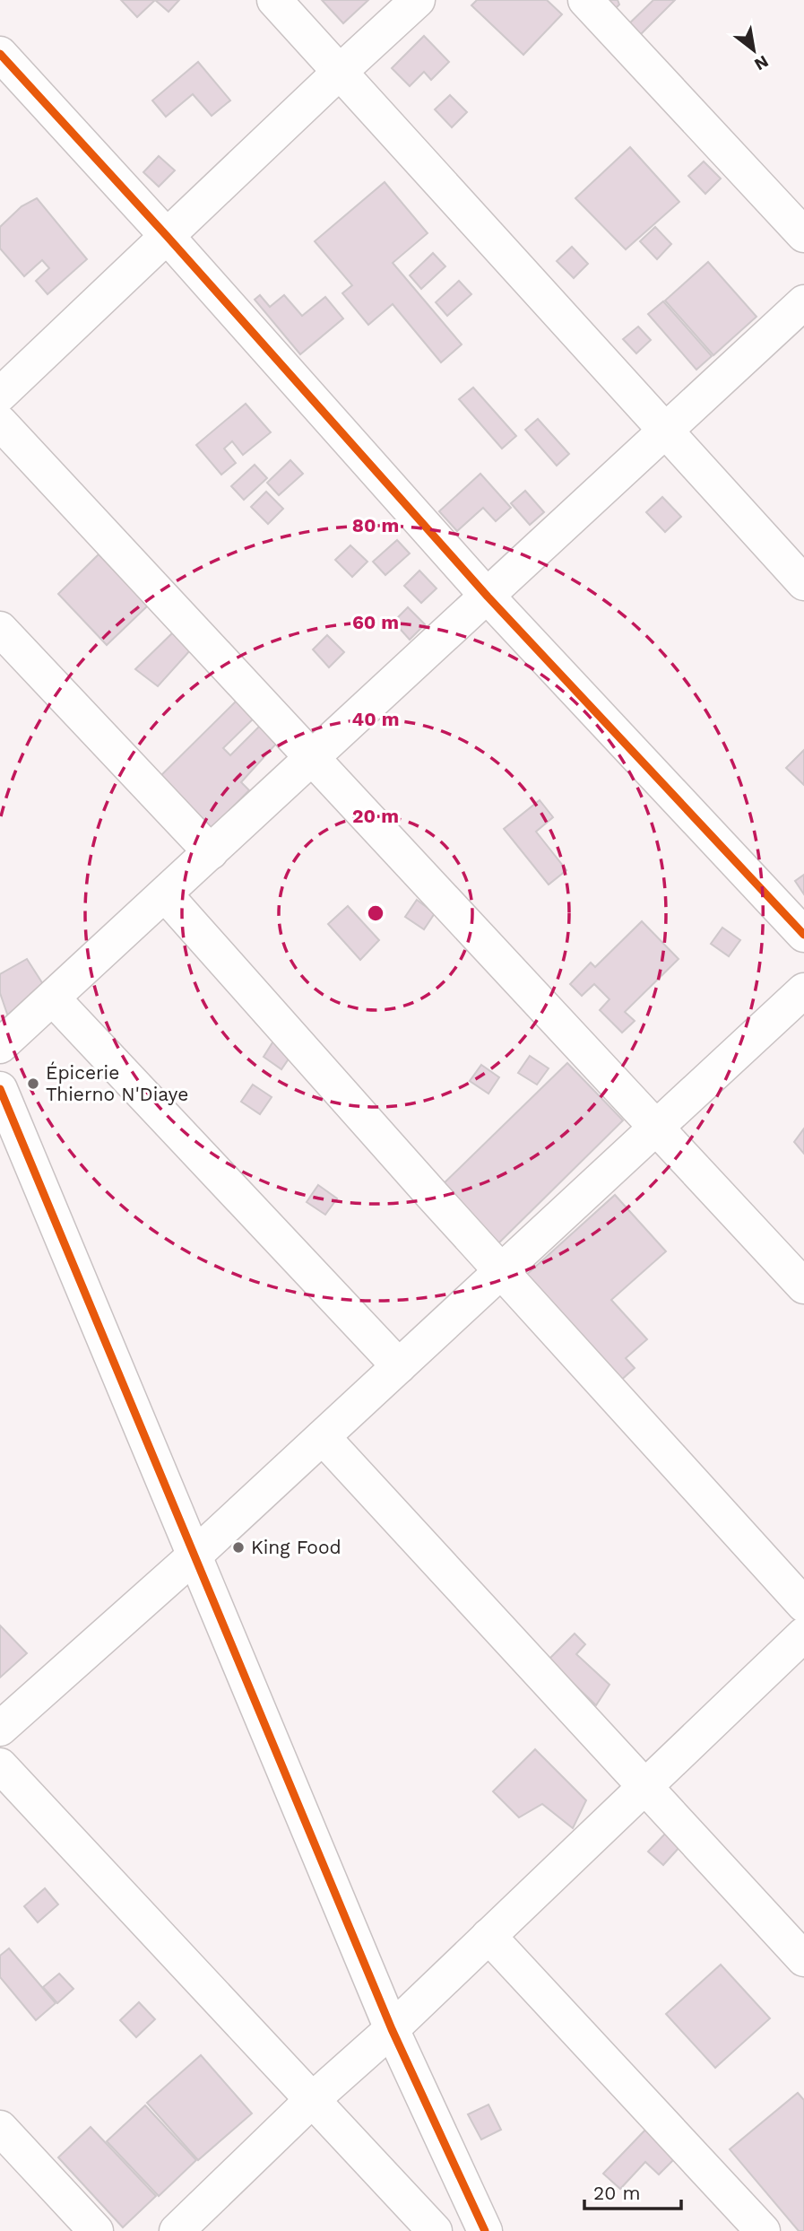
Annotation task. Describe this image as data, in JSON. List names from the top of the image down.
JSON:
{
  "places": ["Épicerie Thierno N'Diaye", "King Food"],
  "scale_bar": "20 m",
  "north": "bottom right",
  "rings": [
    "80 m",
    "60 m",
    "40 m",
    "20 m"
  ]
}
